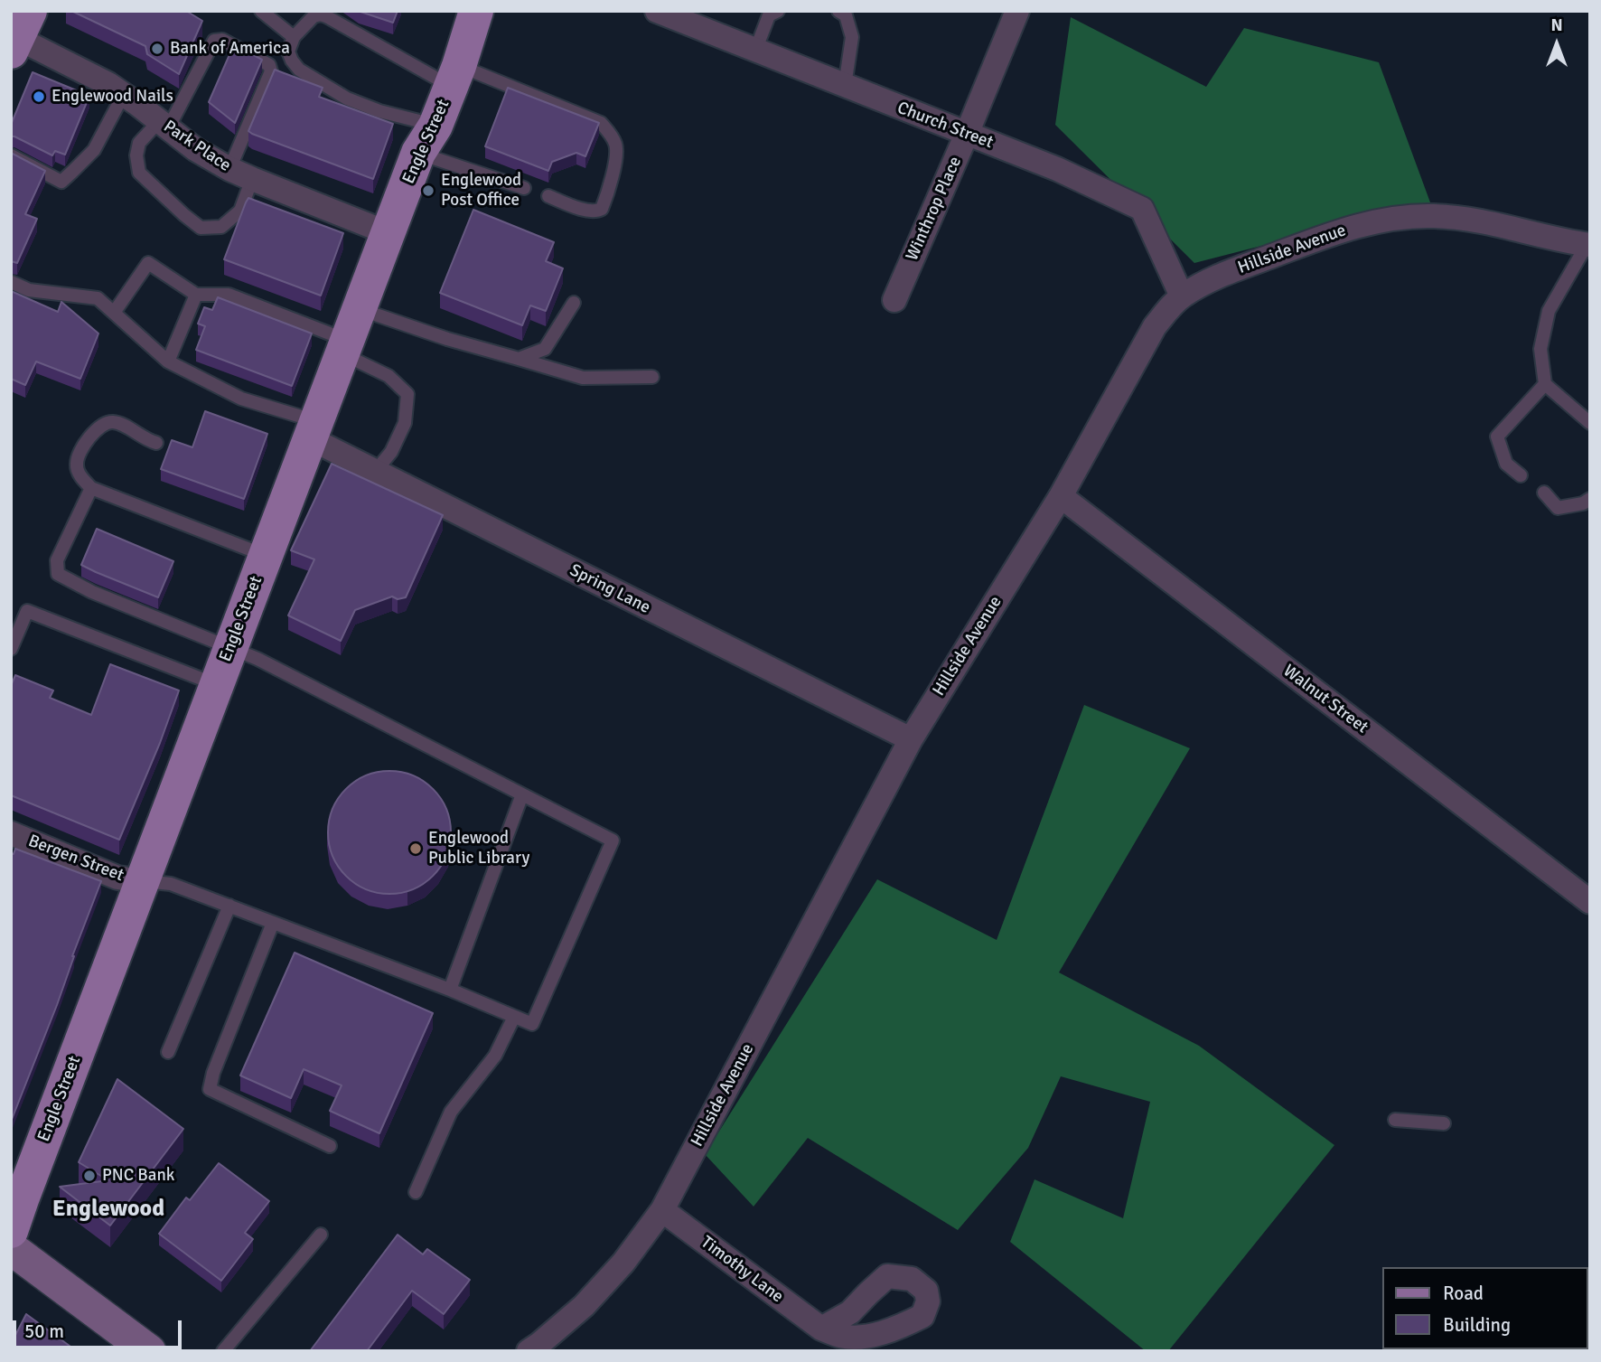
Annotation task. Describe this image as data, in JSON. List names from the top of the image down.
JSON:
{
  "streets": {
    "main road": ["Engle Street"],
    "street": [
      "Church Street",
      "Park Place",
      "Winthrop Place",
      "Hillside Avenue",
      "Spring Lane",
      "Walnut Street",
      "Bergen Street",
      "Timothy Lane"
    ]
  },
  "crossings": [
    ["Church Street", "Winthrop Place"],
    ["Church Street", "Hillside Avenue"],
    ["Engle Street", "Park Place"],
    ["Engle Street", "Spring Lane"],
    ["Engle Street", "Bergen Street"],
    ["Hillside Avenue", "Spring Lane"],
    ["Hillside Avenue", "Walnut Street"],
    ["Hillside Avenue", "Timothy Lane"]
  ],
  "districts": ["Englewood"],
  "places": [
    "Bank of America",
    "Englewood Nails",
    "Englewood Post Office",
    "Englewood Public Library",
    "PNC Bank"
  ],
  "legend": ["Road", "Building"],
  "scale_bar": "50 m",
  "north": "top"
}
